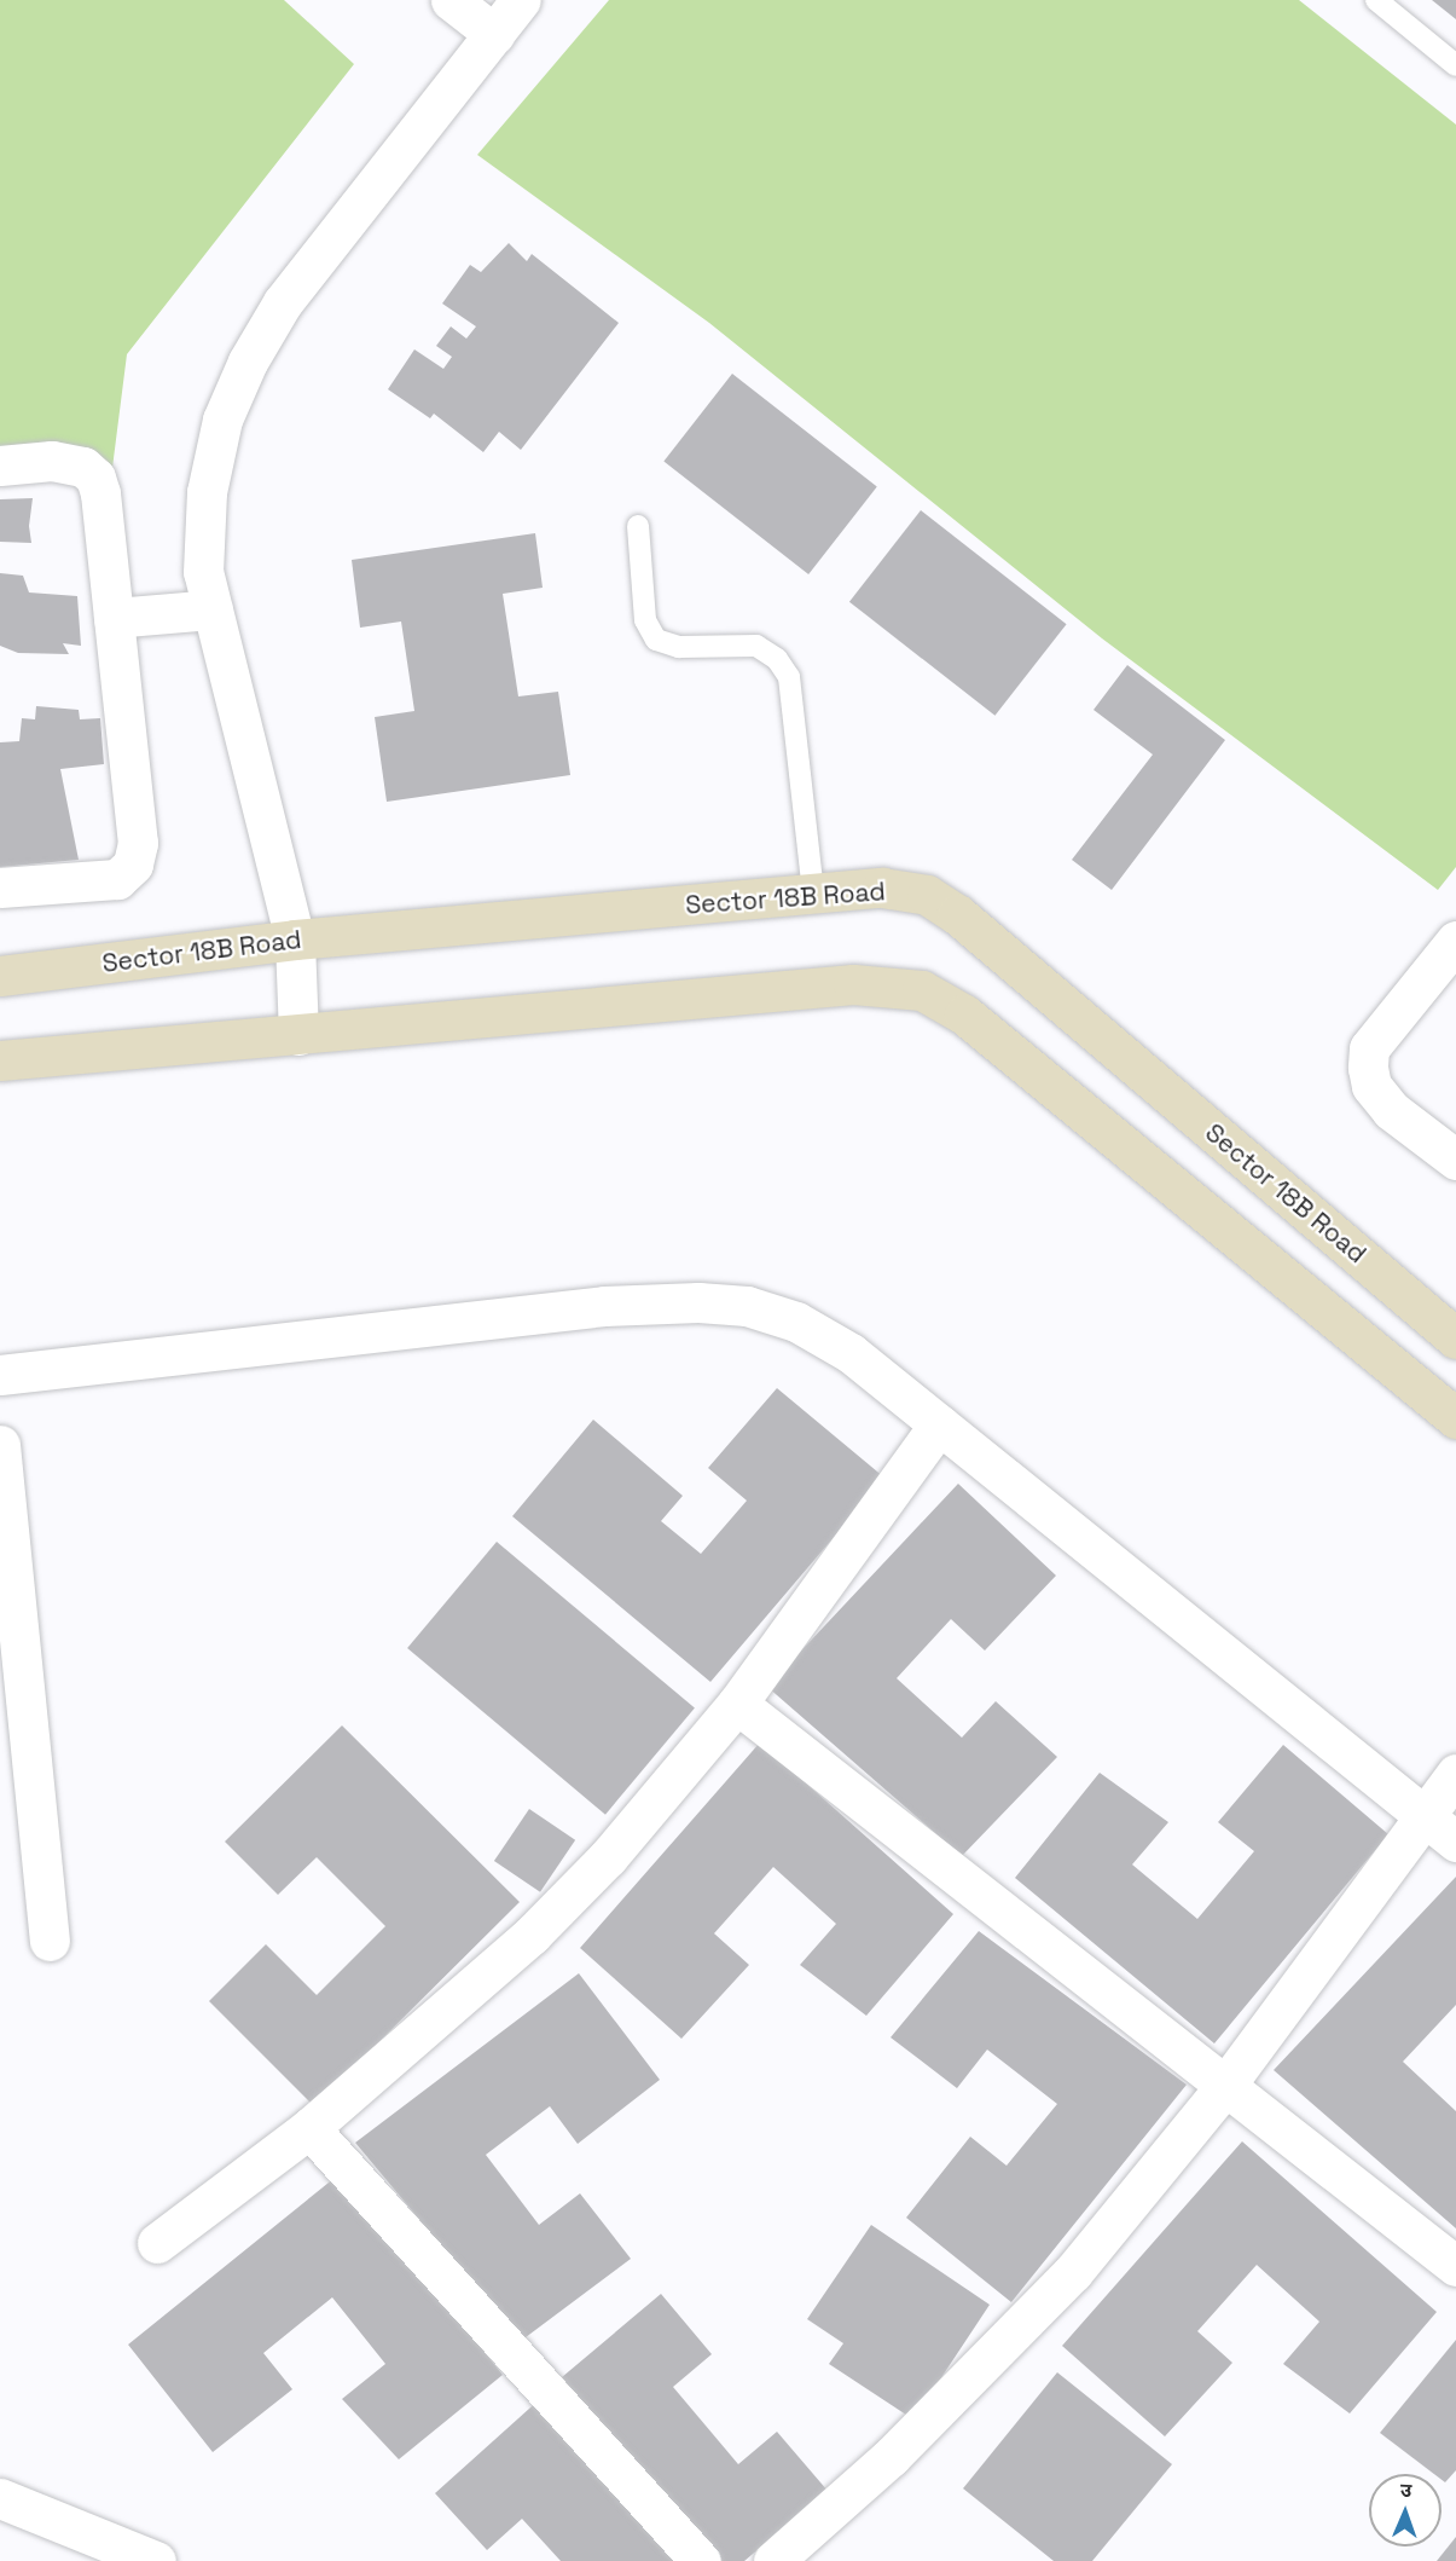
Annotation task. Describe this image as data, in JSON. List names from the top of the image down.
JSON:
{
  "streets": {
    "street": ["Sector 18B Road"]
  },
  "north": "top"
}
